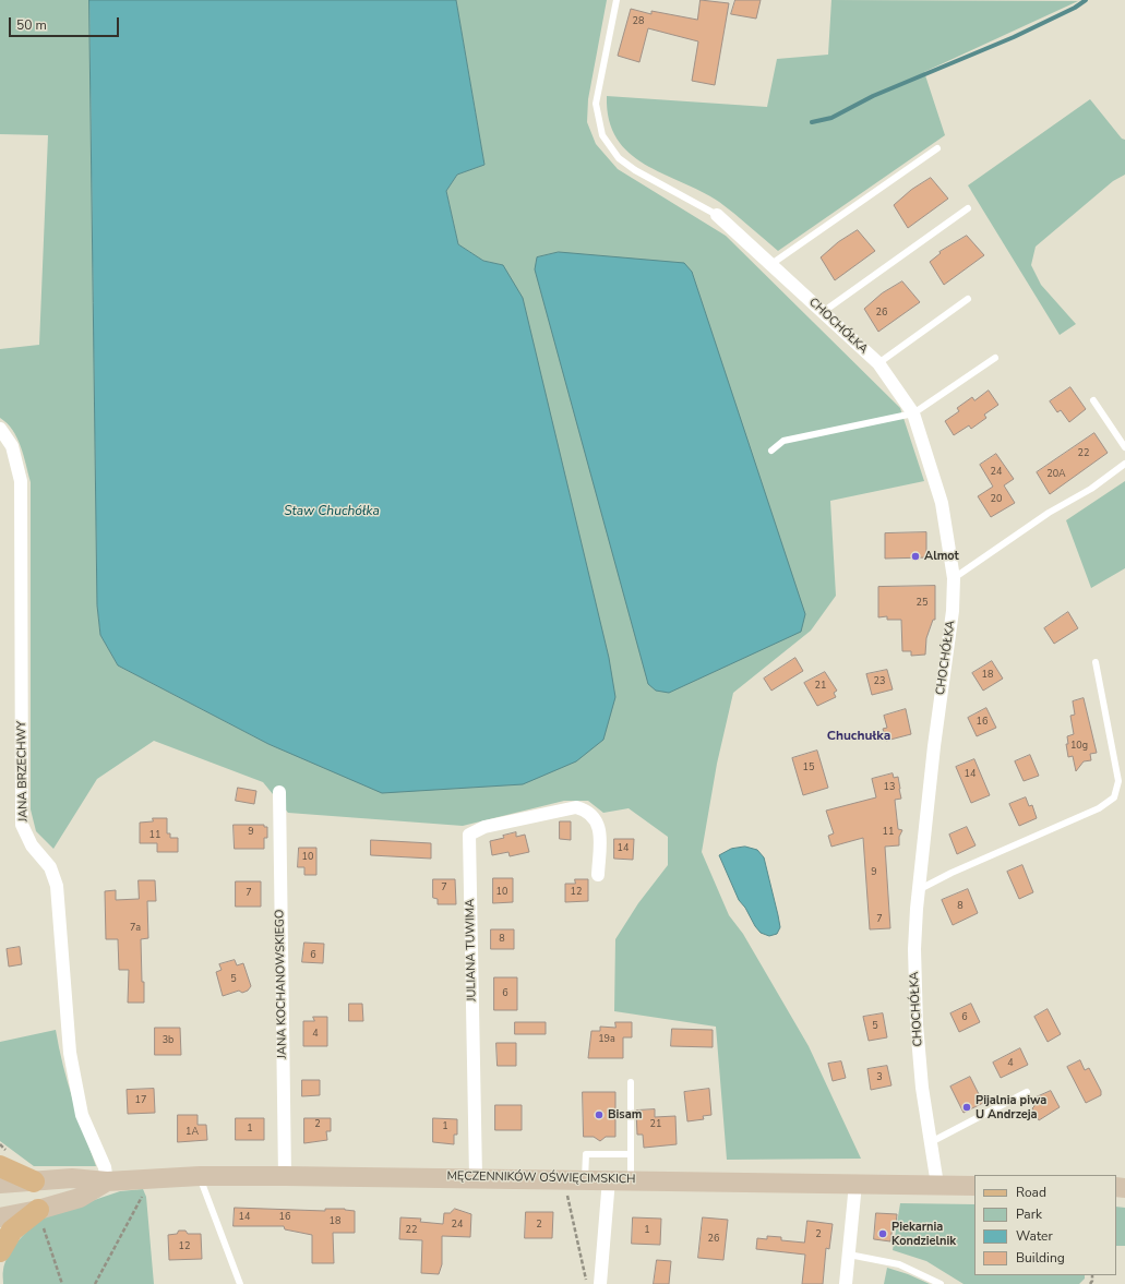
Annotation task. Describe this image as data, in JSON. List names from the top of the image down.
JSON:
{
  "streets": {
    "main road": ["MĘCZENNIKÓW OŚWIĘCIMSKICH"],
    "street": [
      "CHOCHÓŁKA",
      "JANA BRZECHWY",
      "JULIANA TUWIMA",
      "JANA KOCHANOWSKIEGO"
    ]
  },
  "crossings": [
    ["CHOCHÓŁKA", "MĘCZENNIKÓW OŚWIĘCIMSKICH"],
    ["JANA BRZECHWY", "MĘCZENNIKÓW OŚWIĘCIMSKICH"],
    ["JULIANA TUWIMA", "MĘCZENNIKÓW OŚWIĘCIMSKICH"],
    ["JANA KOCHANOWSKIEGO", "MĘCZENNIKÓW OŚWIĘCIMSKICH"]
  ],
  "districts": ["Chuchułka"],
  "water": ["Staw Chuchółka"],
  "places": [
    "Almot",
    "Pijalnia piwa U Andrzeja",
    "Bisam",
    "Piekarnia Kondzielnik"
  ],
  "house_numbers": [
    "28",
    "26",
    "22",
    "24",
    "20A",
    "20",
    "25",
    "18",
    "23",
    "21",
    "16",
    "10g",
    "15",
    "14",
    "13",
    "9",
    "11",
    "11",
    "14",
    "10",
    "9",
    "7",
    "10",
    "12",
    "7",
    "8",
    "7",
    "7a",
    "8",
    "6",
    "5",
    "6",
    "6",
    "5",
    "4",
    "19a",
    "3b",
    "4",
    "3",
    "17",
    "2",
    "21",
    "1",
    "1",
    "1A",
    "14",
    "16",
    "18",
    "24",
    "2",
    "22",
    "1",
    "2",
    "26",
    "12"
  ],
  "legend": [
    "Road",
    "Park",
    "Water",
    "Building"
  ],
  "scale_bar": "50 m"
}
